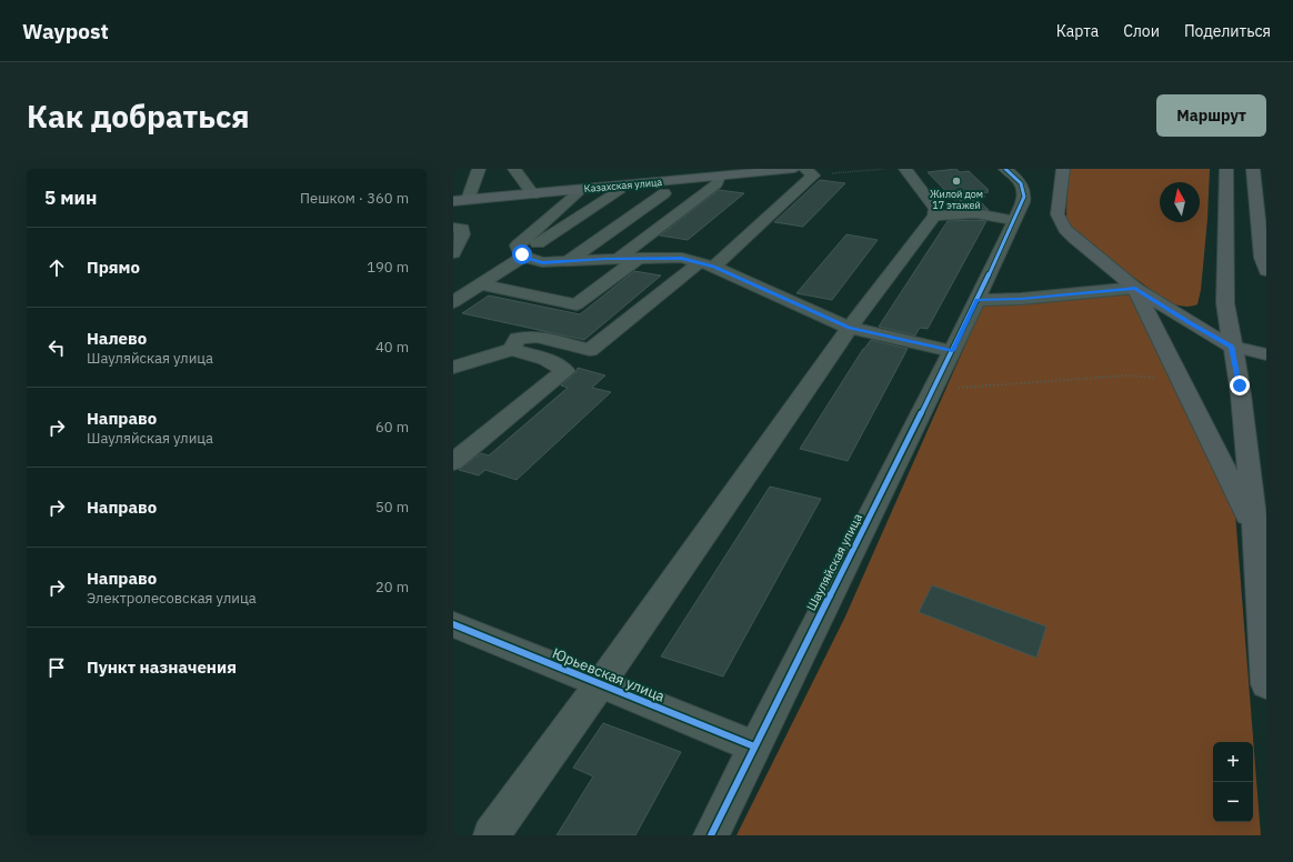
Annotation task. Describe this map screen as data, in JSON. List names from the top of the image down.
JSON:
{
  "streets": {
    "main road": ["Казахская улица"],
    "street": ["Шауляйская улица", "Юрьевская улица"]
  },
  "crossings": [
    ["Шауляйская улица", "Юрьевская улица"]
  ],
  "places": ["Жилой дом 17 этажей"],
  "north": "top",
  "page": {
    "header": "Waypost",
    "nav": ["Карта", "Слои", "Поделиться"],
    "buttons": "Маршрут",
    "title": "Как добраться",
    "heading": ["5 мин", "Пешком · 360 m"],
    "list": [
      ["Прямо", "190 m"],
      ["Налево", "Шауляйская улица", "40 m"],
      ["Направо", "Шауляйская улица", "60 m"],
      ["Направо", "50 m"],
      ["Направо", "Электролесовская улица", "20 m"],
      "Пункт назначения"
    ],
    "map_buttons": ["+", "−"]
  }
}
